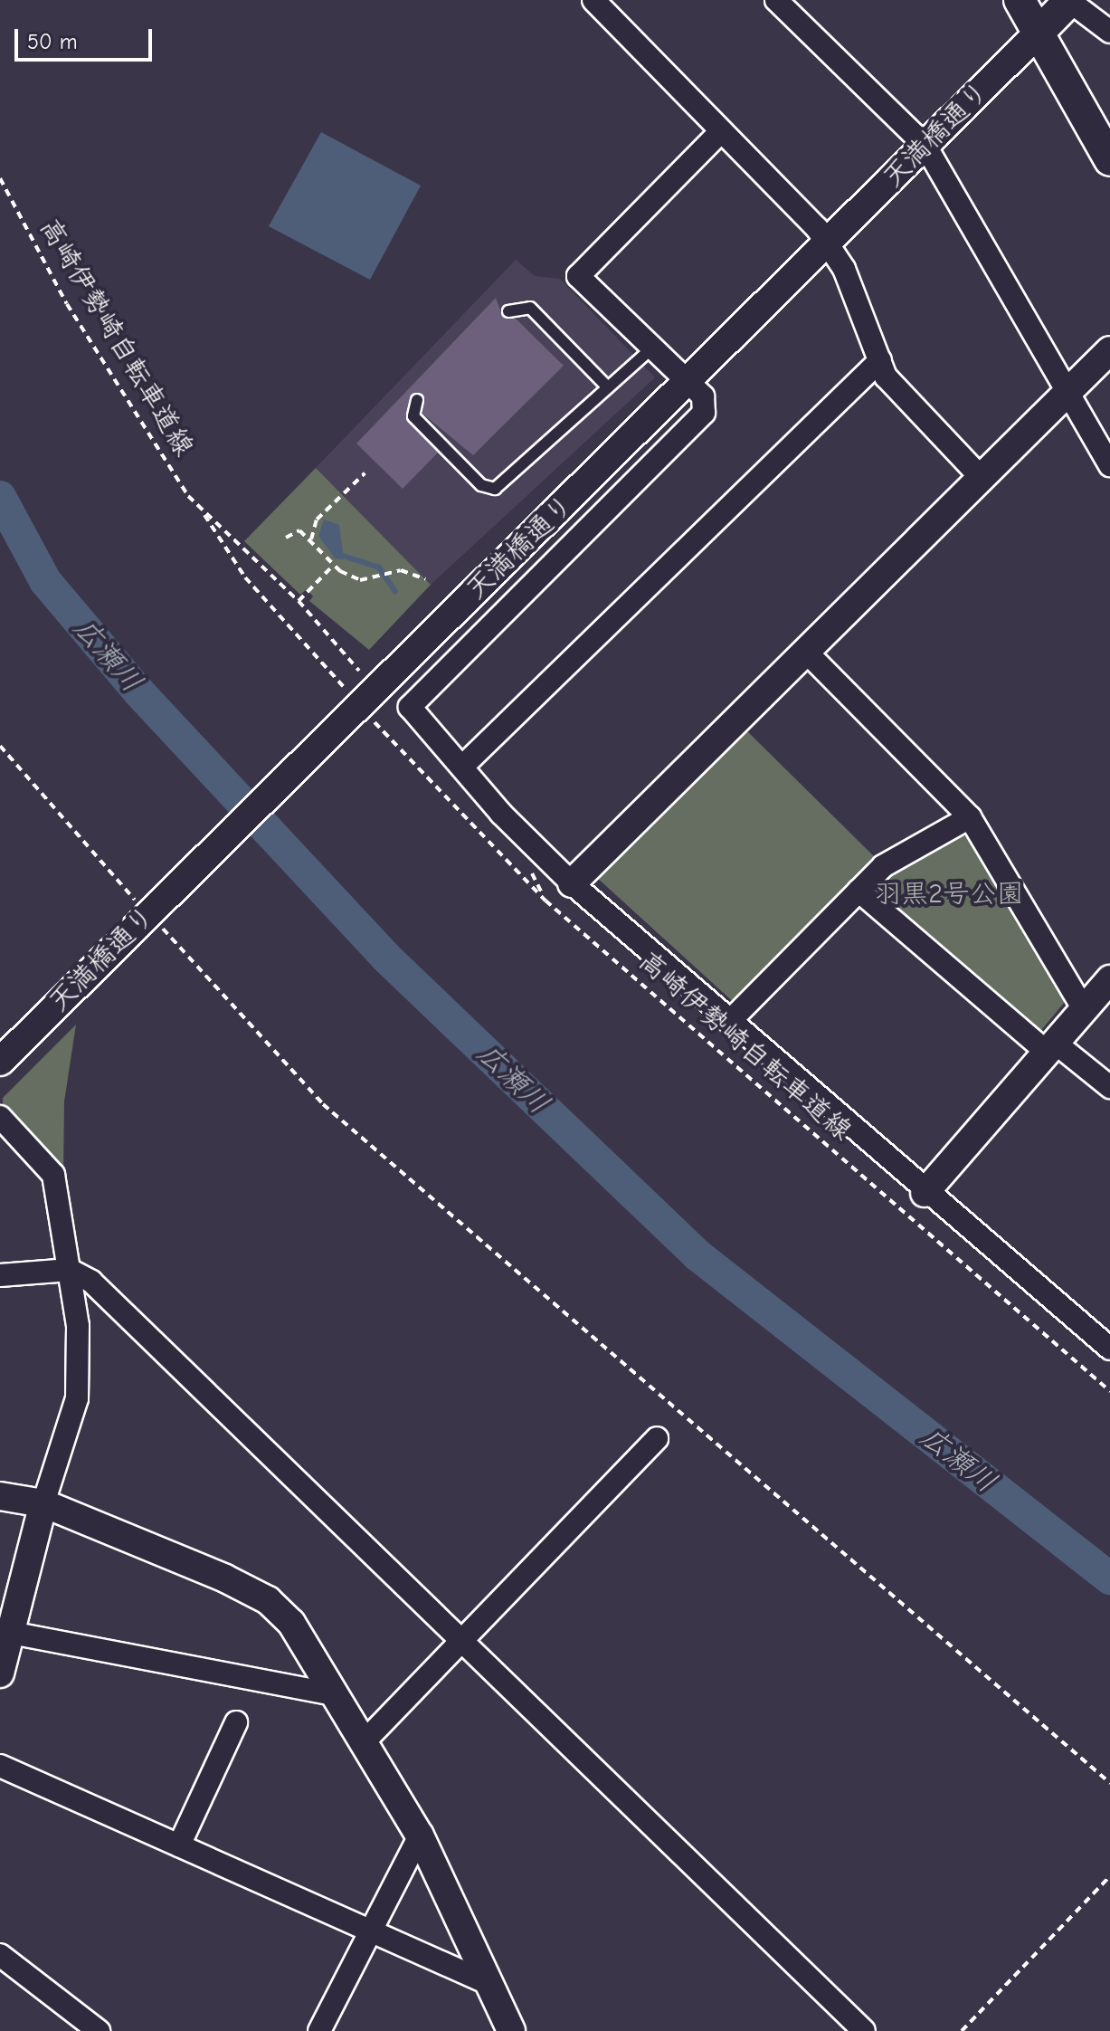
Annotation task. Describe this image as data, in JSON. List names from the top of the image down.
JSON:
{
  "streets": {
    "street": ["天満橋通り"],
    "path": ["高崎伊勢崎自転車道線"]
  },
  "crossings": [
    ["天満橋通り", "高崎伊勢崎自転車道線"]
  ],
  "water": ["広瀬川"],
  "parks": ["羽黒2号公園"],
  "scale_bar": "50 m"
}
